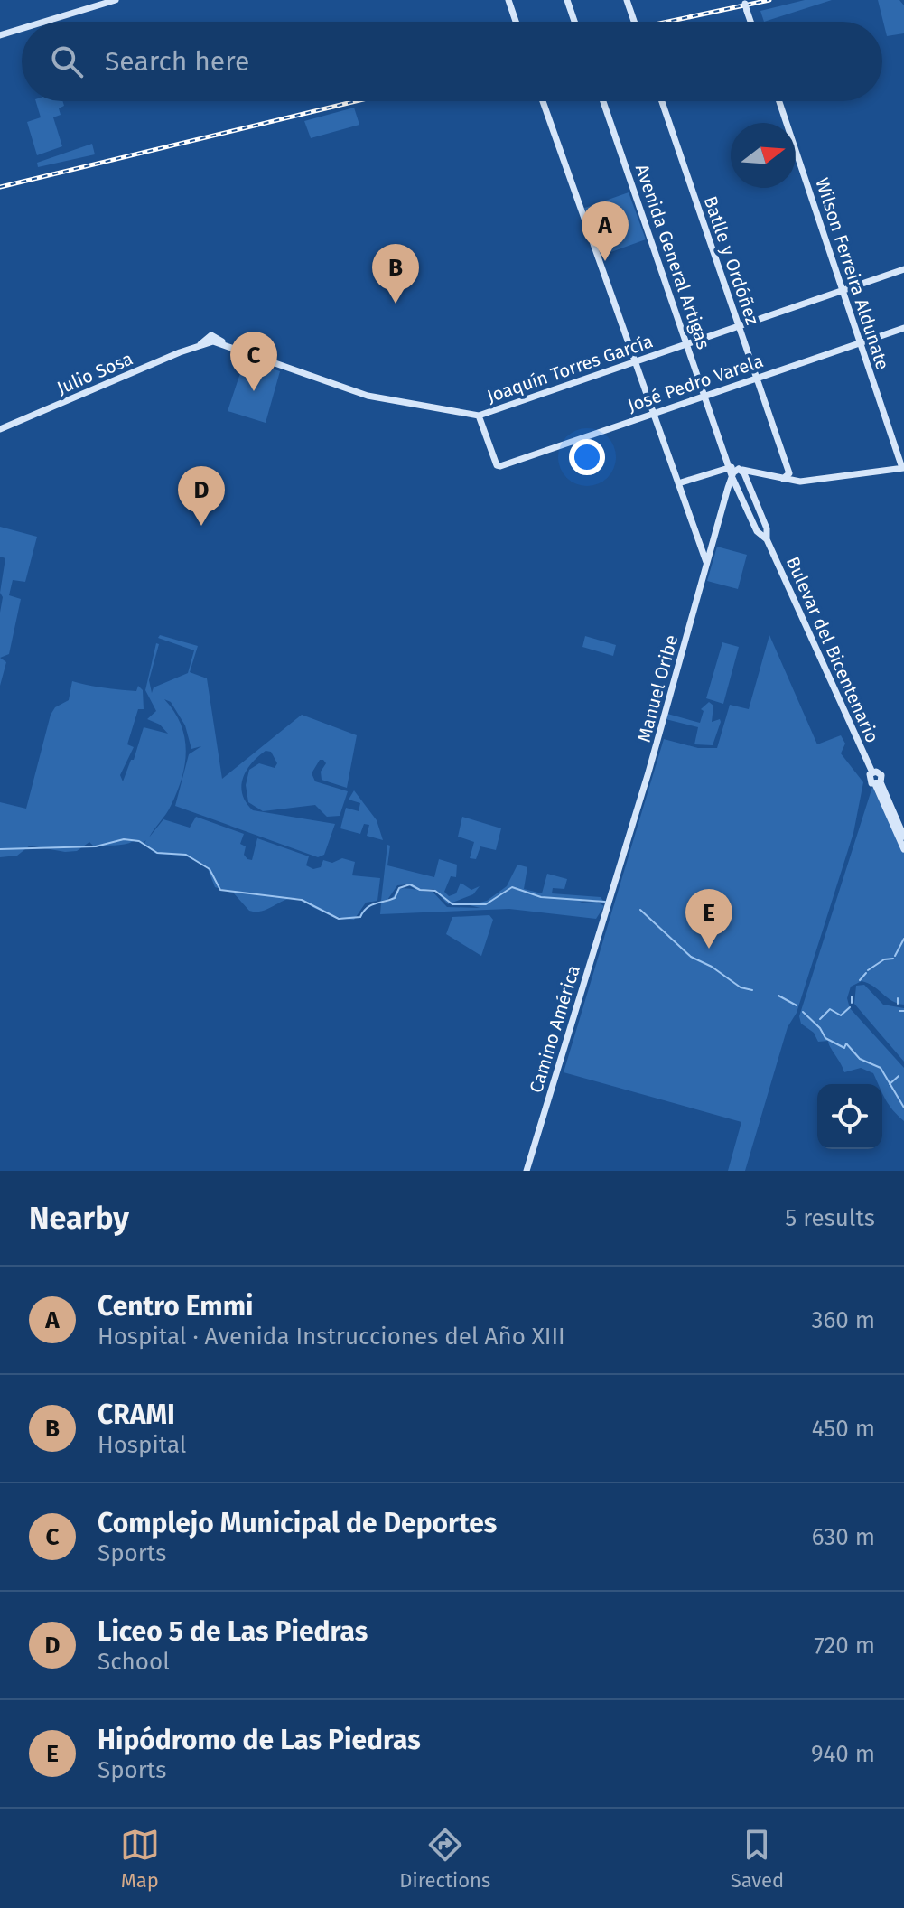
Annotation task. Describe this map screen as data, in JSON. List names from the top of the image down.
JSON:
{
  "streets": {
    "street": [
      "Avenida General Artigas",
      "Batlle y Ordóñez",
      "Wilson Ferreira Aldunate",
      "Joaquín Torres García",
      "Julio Sosa",
      "José Pedro Varela",
      "Bulevar del Bicentenario",
      "Manuel Oribe",
      "Camino América"
    ]
  },
  "crossings": [
    ["Avenida General Artigas", "Joaquín Torres García"],
    ["Avenida General Artigas", "José Pedro Varela"],
    ["Avenida General Artigas", "Bulevar del Bicentenario"],
    ["Avenida General Artigas", "Manuel Oribe"],
    ["Batlle y Ordóñez", "Joaquín Torres García"],
    ["Batlle y Ordóñez", "José Pedro Varela"],
    ["Wilson Ferreira Aldunate", "Joaquín Torres García"],
    ["Wilson Ferreira Aldunate", "José Pedro Varela"],
    ["Joaquín Torres García", "Julio Sosa"],
    ["Joaquín Torres García", "José Pedro Varela"],
    ["Bulevar del Bicentenario", "Manuel Oribe"],
    ["Manuel Oribe", "Camino América"]
  ],
  "north": "right",
  "page": {
    "search": "Search here",
    "pins": [
      "A",
      "B",
      "C",
      "D",
      "E"
    ],
    "heading": ["Nearby", "5 results"],
    "list": [
      {
        "mark": "A",
        "name": "Centro Emmi",
        "note": "Hospital · Avenida Instrucciones del Año XIII",
        "value": "360 m"
      },
      {
        "mark": "B",
        "name": "CRAMI",
        "note": "Hospital",
        "value": "450 m"
      },
      {
        "mark": "C",
        "name": "Complejo Municipal de Deportes",
        "note": "Sports",
        "value": "630 m"
      },
      {
        "mark": "D",
        "name": "Liceo 5 de Las Piedras",
        "note": "School",
        "value": "720 m"
      },
      {
        "mark": "E",
        "name": "Hipódromo de Las Piedras",
        "note": "Sports",
        "value": "940 m"
      }
    ],
    "nav": ["Map", "Directions", "Saved"]
  }
}
